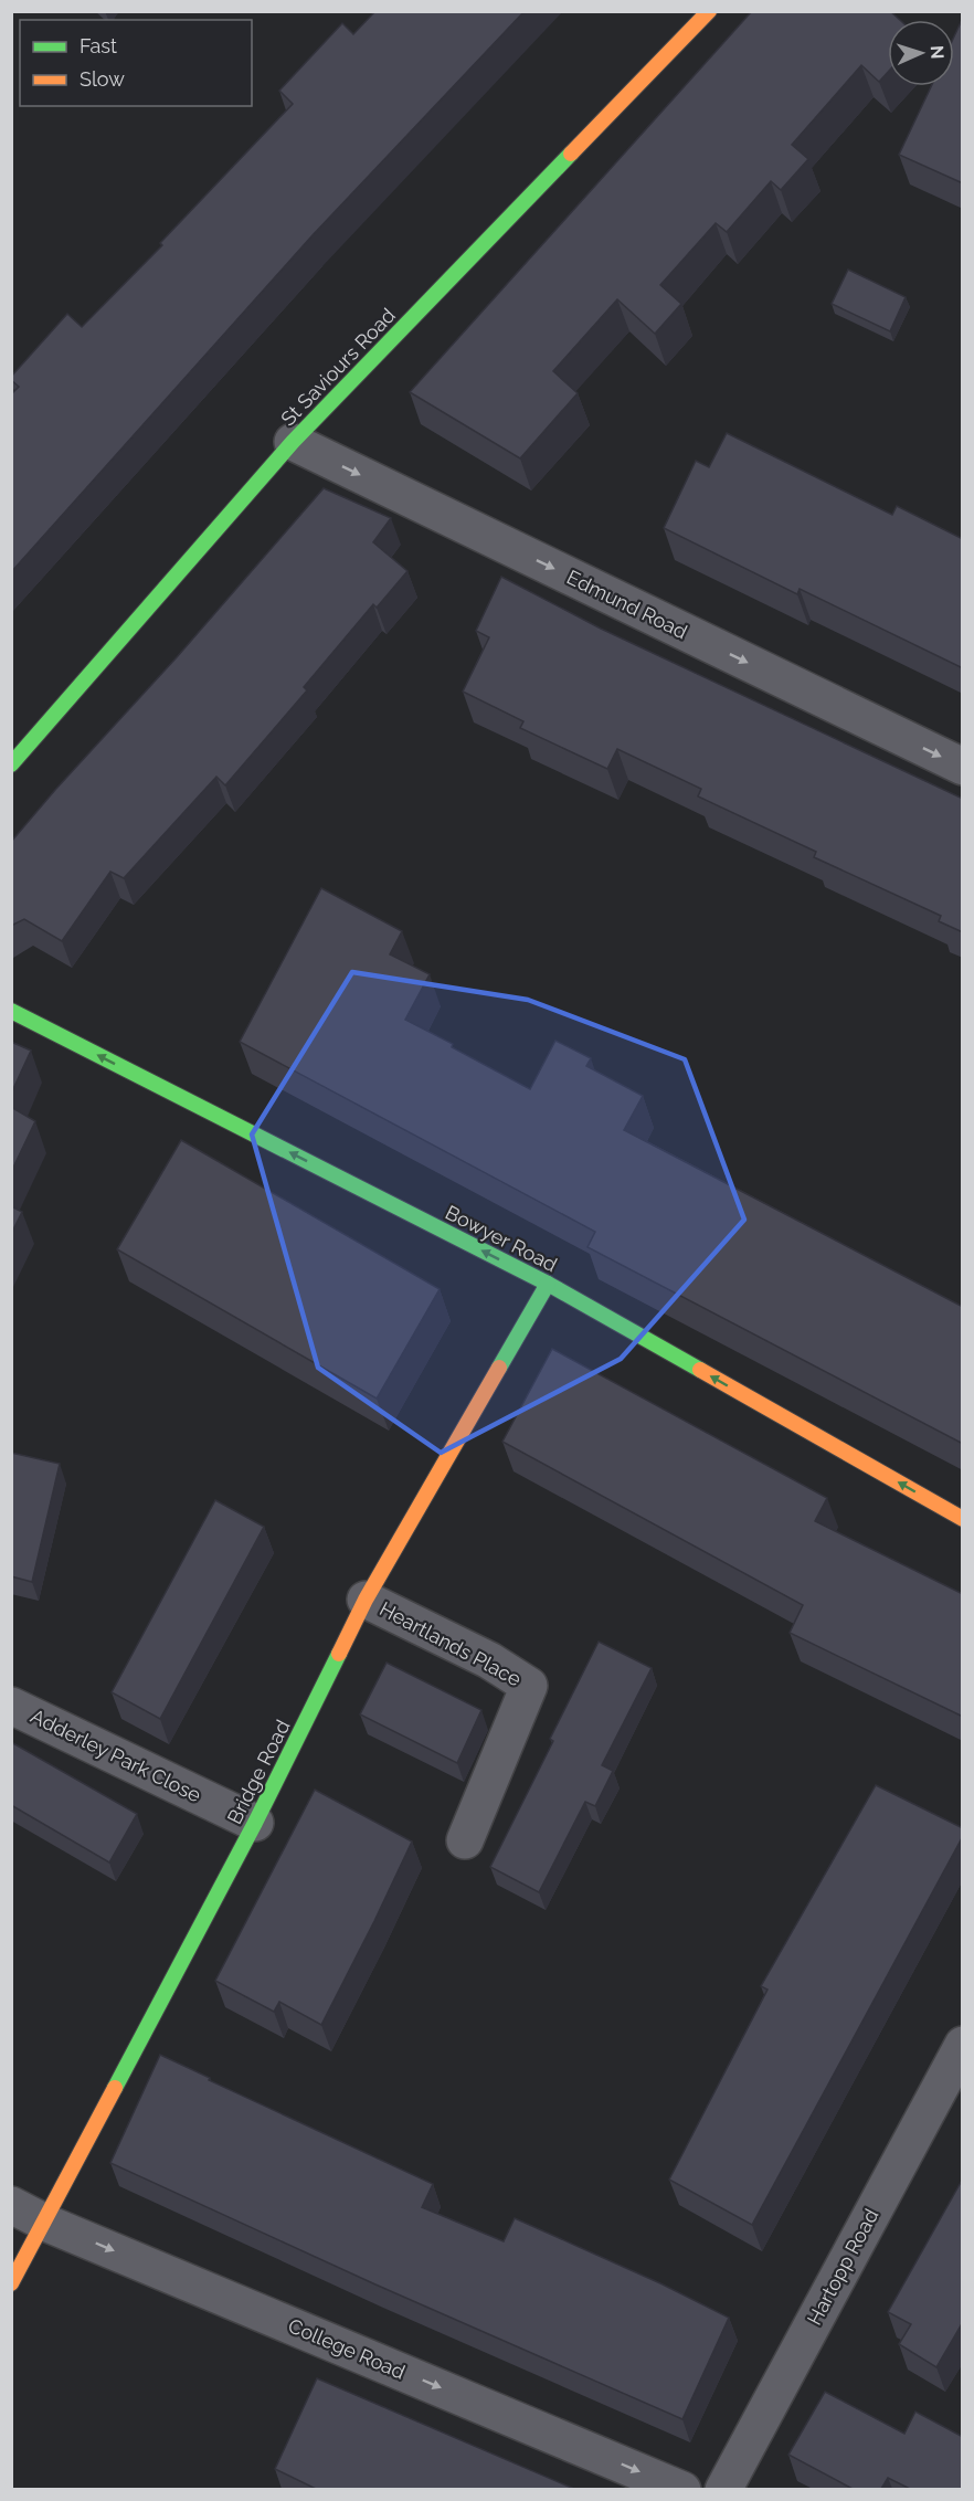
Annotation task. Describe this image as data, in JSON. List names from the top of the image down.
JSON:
{
  "streets": {
    "street": [
      "St Saviours Road",
      "Edmund Road",
      "Bowyer Road",
      "Heartlands Place",
      "Adderley Park Close",
      "Bridge Road",
      "Hartopp Road",
      "College Road"
    ]
  },
  "crossings": [
    ["St Saviours Road", "Edmund Road"],
    ["Bowyer Road", "Bridge Road"],
    ["Heartlands Place", "Bridge Road"],
    ["Adderley Park Close", "Bridge Road"],
    ["Bridge Road", "College Road"]
  ],
  "one_way": ["Edmund Road", "Bowyer Road", "College Road"],
  "legend": ["Fast", "Slow"],
  "north": "right"
}
